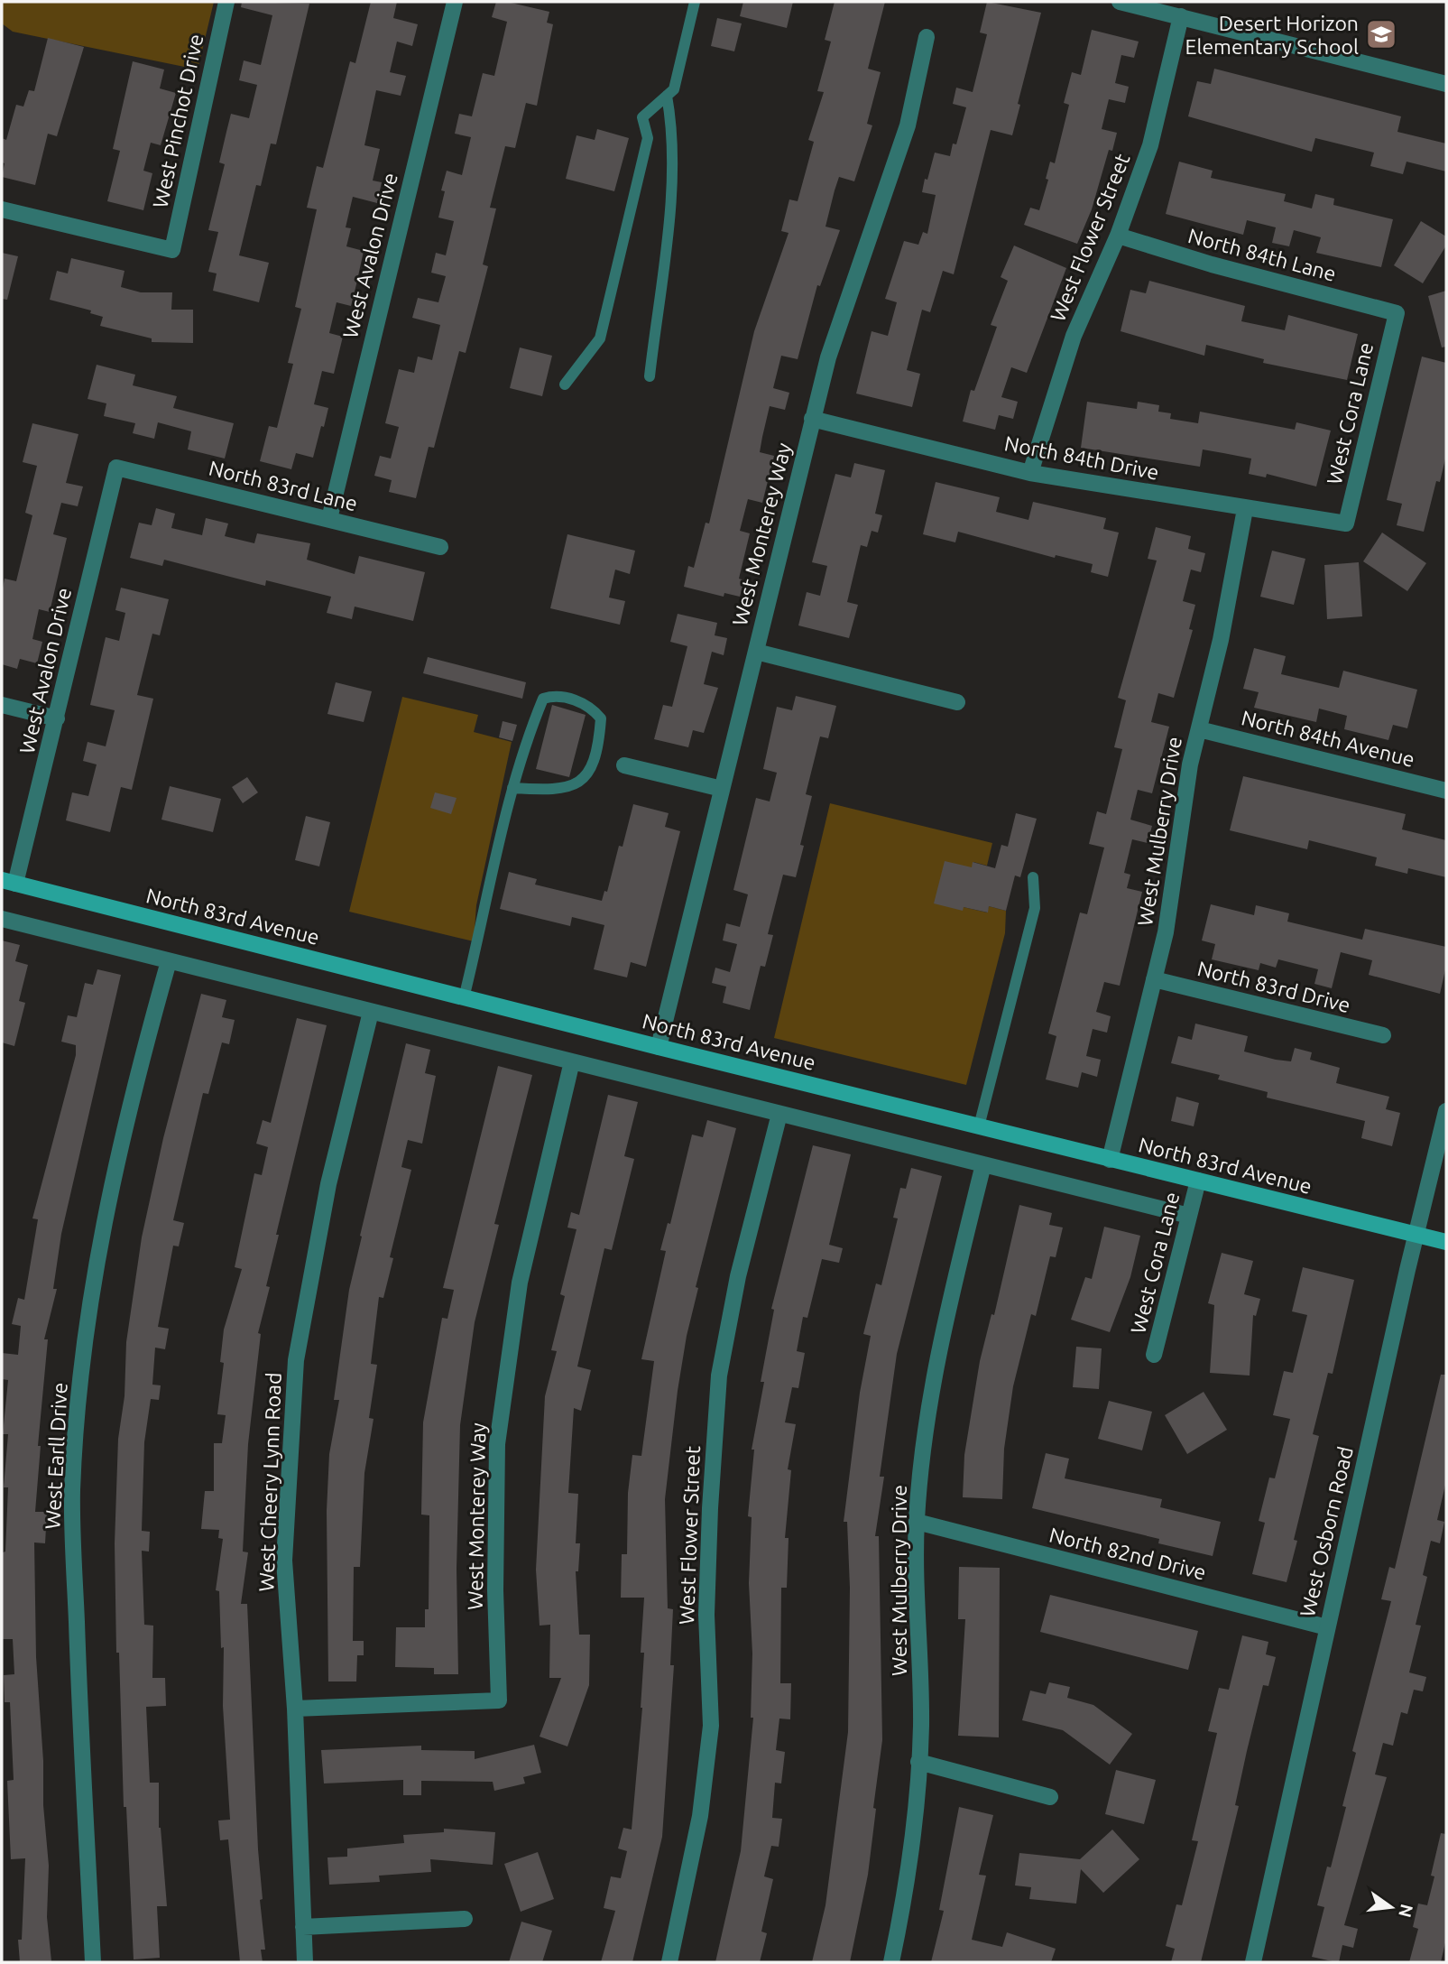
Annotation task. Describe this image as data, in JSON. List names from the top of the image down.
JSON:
{
  "streets": {
    "main road": ["North 83rd Avenue"],
    "street": [
      "West Pinchot Drive",
      "West Flower Street",
      "North 84th Lane",
      "West Avalon Drive",
      "West Cora Lane",
      "North 84th Drive",
      "North 83rd Lane",
      "West Monterey Way",
      "North 84th Avenue",
      "West Mulberry Drive",
      "North 83rd Drive",
      "West Earll Drive",
      "West Cheery Lynn Road",
      "West Osborn Road",
      "North 82nd Drive"
    ]
  },
  "crossings": [
    ["West Flower Street", "North 84th Lane"],
    ["West Flower Street", "North 84th Drive"],
    ["North 84th Lane", "West Cora Lane"],
    ["West Avalon Drive", "North 83rd Lane"],
    ["West Avalon Drive", "North 83rd Avenue"],
    ["West Cora Lane", "North 84th Drive"],
    ["West Cora Lane", "North 83rd Avenue"],
    ["North 84th Drive", "West Monterey Way"],
    ["North 84th Drive", "West Mulberry Drive"],
    ["West Monterey Way", "North 83rd Avenue"],
    ["West Monterey Way", "West Cheery Lynn Road"],
    ["North 84th Avenue", "West Mulberry Drive"],
    ["West Mulberry Drive", "North 83rd Avenue"],
    ["West Mulberry Drive", "North 83rd Drive"],
    ["West Mulberry Drive", "North 82nd Drive"],
    ["North 83rd Avenue", "West Osborn Road"],
    ["West Osborn Road", "North 82nd Drive"]
  ],
  "places": {
    "school or university": ["Desert Horizon Elementary School"]
  },
  "north": "right"
}
